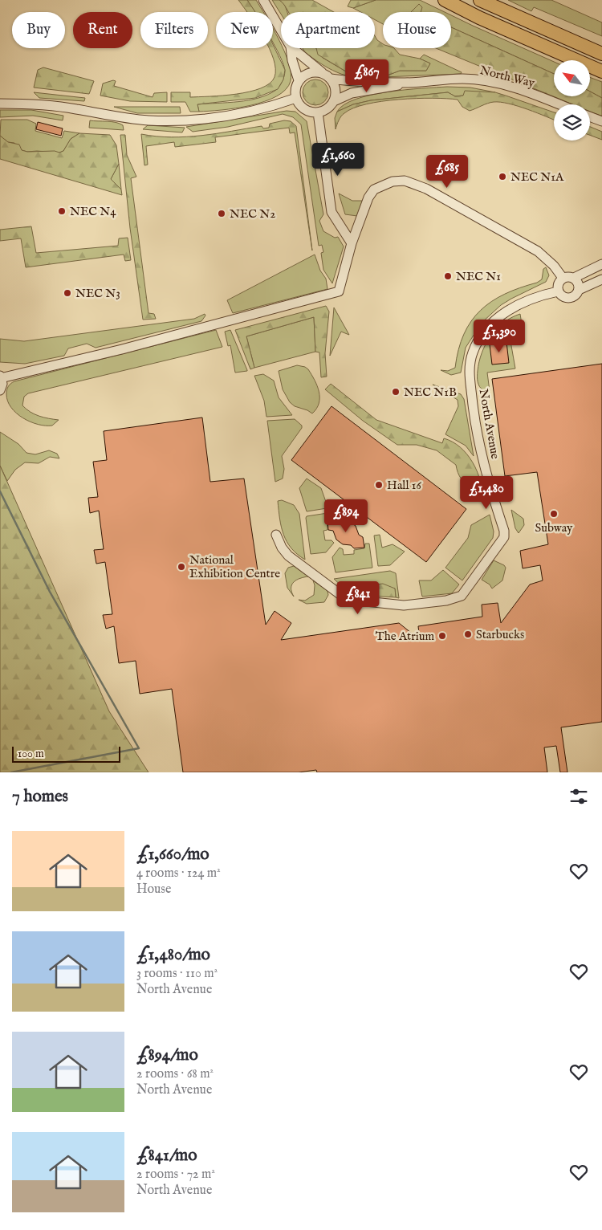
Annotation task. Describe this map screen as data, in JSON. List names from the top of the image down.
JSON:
{
  "streets": {
    "street": ["North Way", "North Avenue"]
  },
  "places": [
    "NEC N1A",
    "NEC N4",
    "NEC N2",
    "NEC N1",
    "NEC N3",
    "NEC N1B",
    "Hall 16",
    "Subway",
    "National Exhibition Centre",
    "Starbucks",
    "The Atrium"
  ],
  "scale_bar": "100 m",
  "north": "top left",
  "page": {
    "chip": [
      "Buy",
      "Rent",
      "Filters",
      "New",
      "Apartment",
      "House"
    ],
    "price": [
      "£867",
      "£1,660",
      "£685",
      "£1,390",
      "£1,480",
      "£894",
      "£841"
    ],
    "scale": "100 m",
    "heading": "7 homes",
    "list": [
      {
        "name": "£1,660/mo",
        "note": "4 rooms · 124 m² · House"
      },
      {
        "name": "£1,480/mo",
        "note": "3 rooms · 110 m² · North Avenue"
      },
      {
        "name": "£894/mo",
        "note": "2 rooms · 68 m² · North Avenue"
      },
      {
        "name": "£841/mo",
        "note": "2 rooms · 72 m² · North Avenue"
      }
    ]
  }
}
